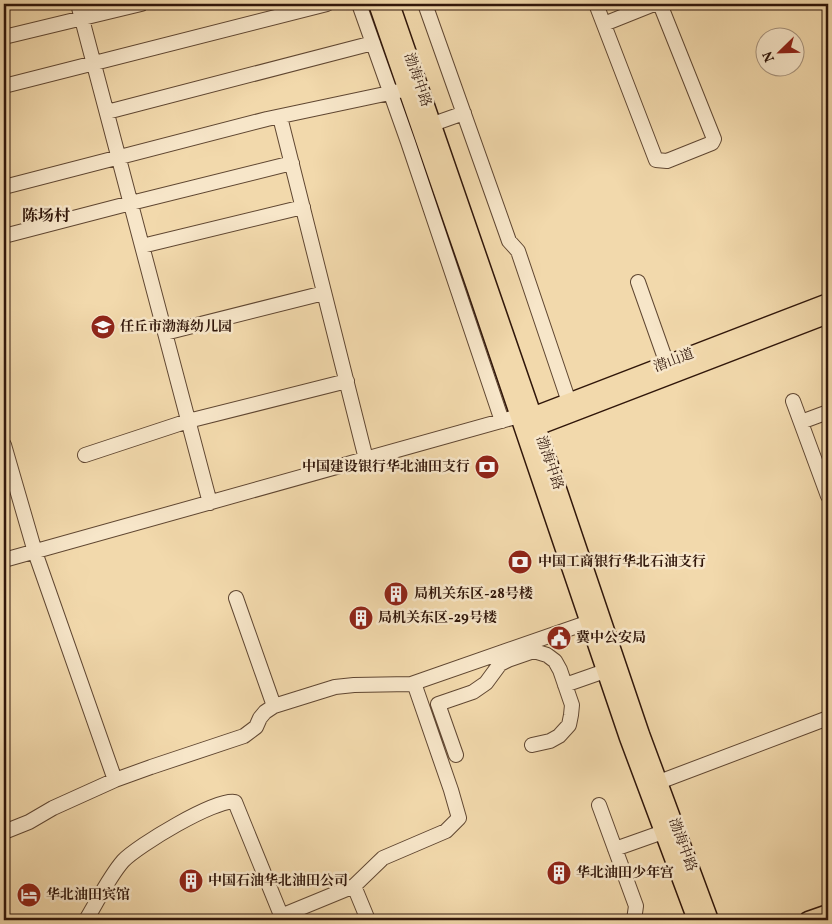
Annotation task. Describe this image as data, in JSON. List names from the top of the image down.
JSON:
{
  "streets": {
    "main road": ["渤海中路", "潜山道"]
  },
  "crossings": [
    ["渤海中路", "潜山道"]
  ],
  "districts": ["陈场村"],
  "places": {
    "school or university": ["任丘市渤海幼儿园"],
    "bank": ["中国建设银行华北油田支行", "中国工商银行华北石油支行"],
    "building": [
      "局机关东区-28号楼",
      "局机关东区-29号楼",
      "华北油田少年宫",
      "中国石油华北油田公司"
    ],
    "public building": ["冀中公安局"],
    "hotel": ["华北油田宾馆"]
  },
  "north": "bottom left"
}
